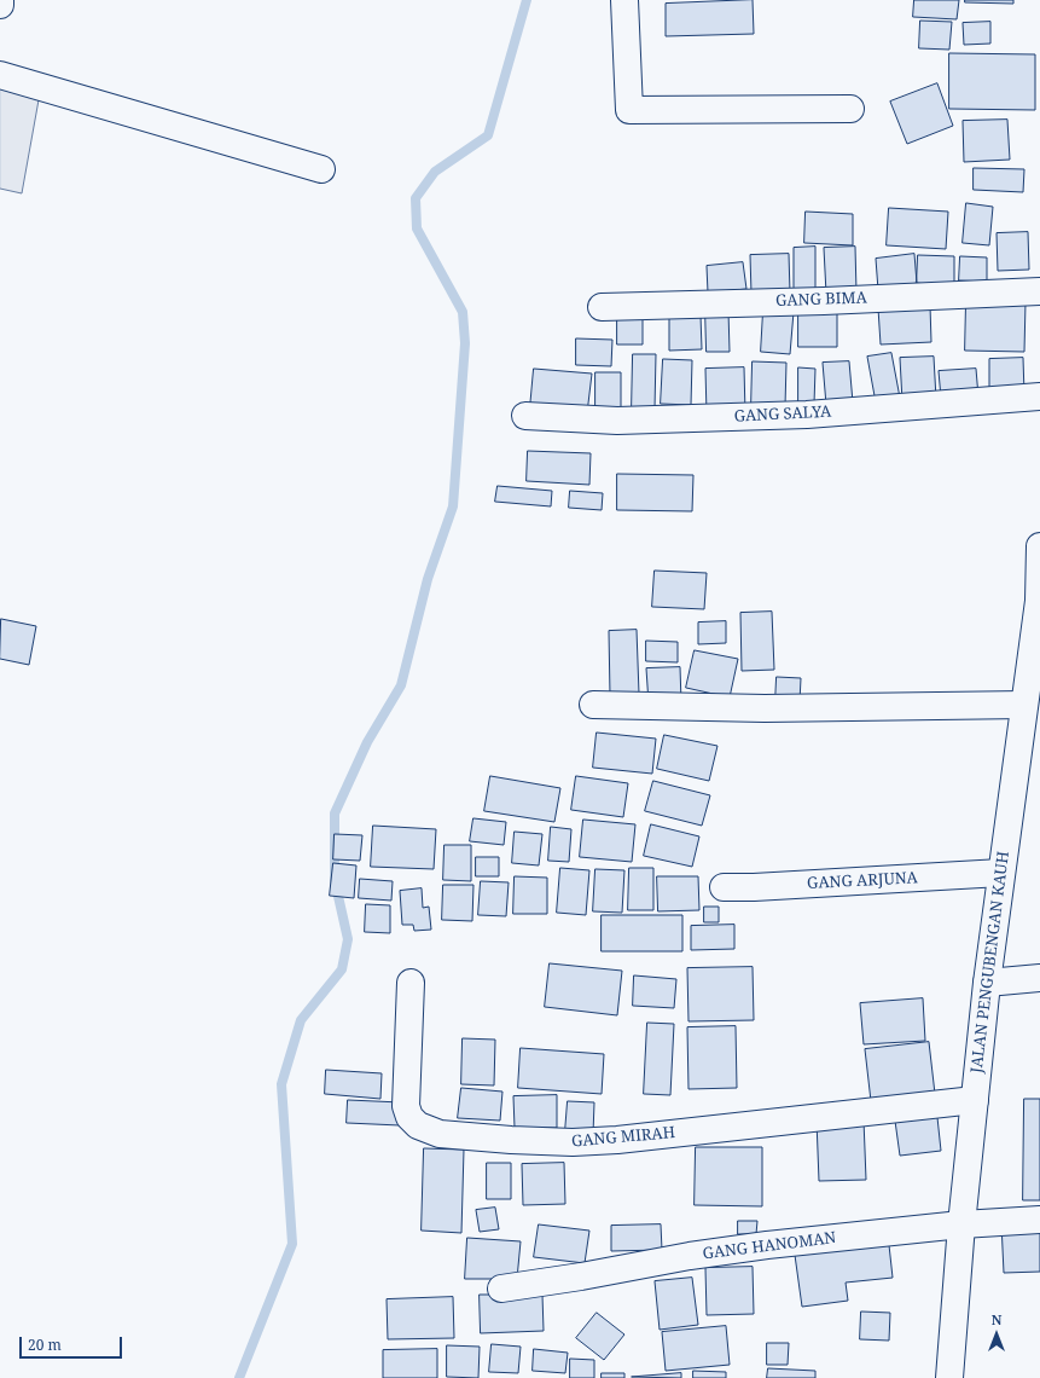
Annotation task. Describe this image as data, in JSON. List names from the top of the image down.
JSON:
{
  "streets": {
    "street": [
      "GANG BIMA",
      "GANG SALYA",
      "GANG ARJUNA",
      "JALAN PENGUBENGAN KAUH",
      "GANG MIRAH",
      "GANG HANOMAN"
    ]
  },
  "crossings": [
    ["GANG ARJUNA", "JALAN PENGUBENGAN KAUH"],
    ["JALAN PENGUBENGAN KAUH", "GANG MIRAH"],
    ["JALAN PENGUBENGAN KAUH", "GANG HANOMAN"]
  ],
  "scale_bar": "20 m",
  "north": "top"
}
